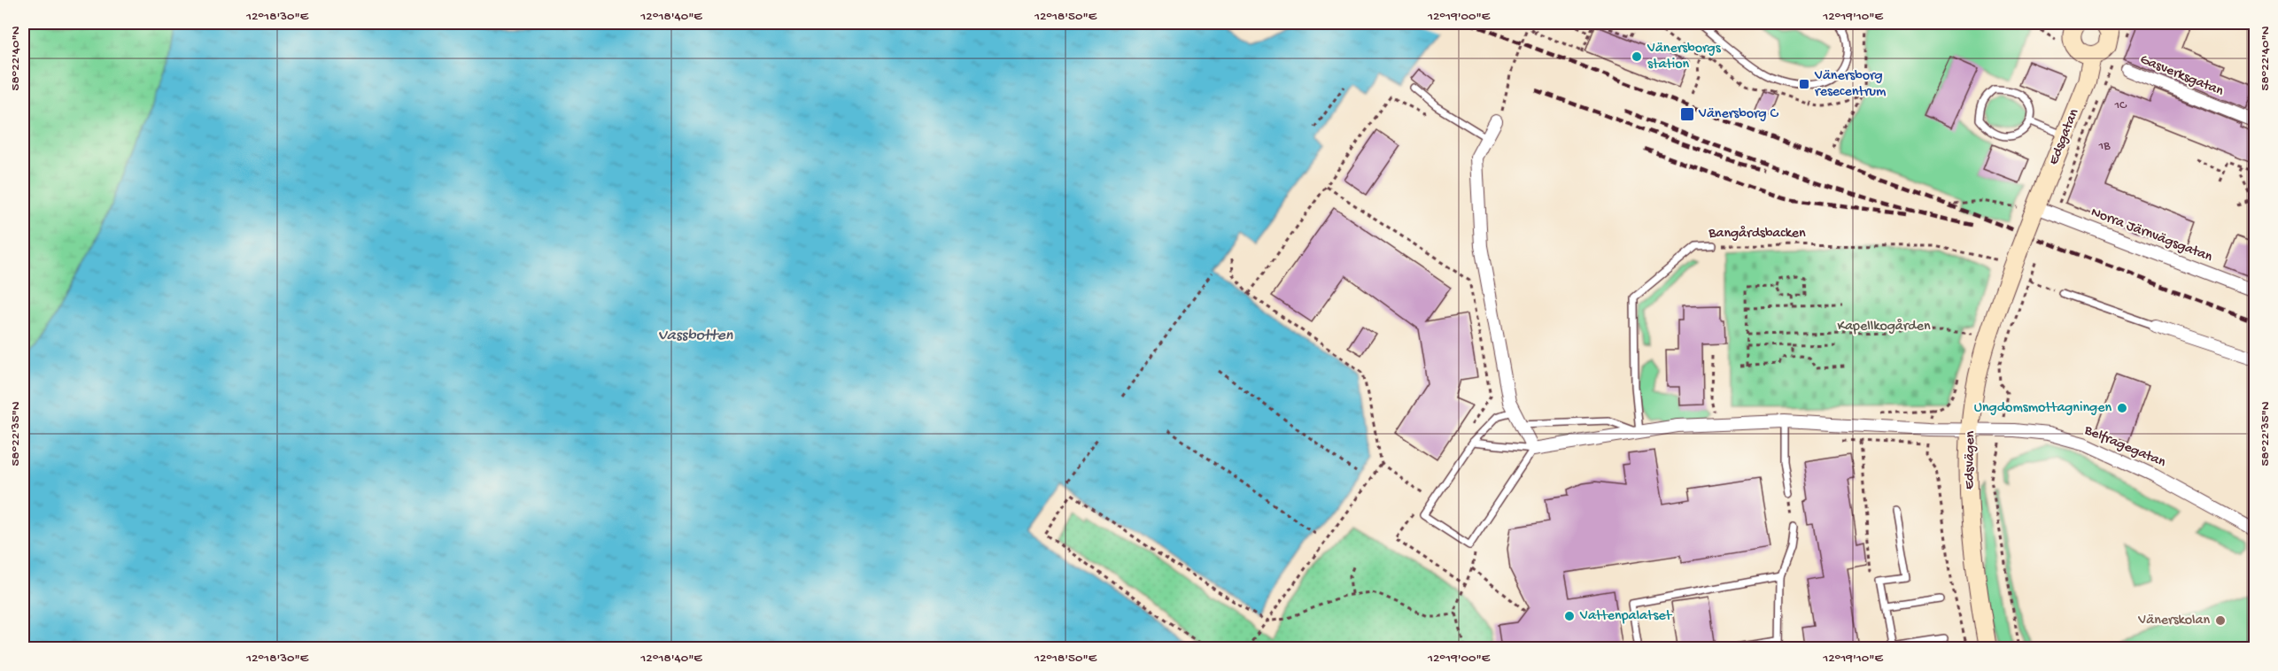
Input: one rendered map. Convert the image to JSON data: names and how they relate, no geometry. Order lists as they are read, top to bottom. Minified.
{"streets":{"main road":["Edsgatan","Edsvägen"],"street":["Gasverksgatan","Norra Järnvägsgatan","Belfragegatan"],"lane":["Bangårdsbacken"]},"crossings":[["Edsgatan","Norra Järnvägsgatan"],["Edsgatan","Edsvägen"],["Bangårdsbacken","Belfragegatan"],["Bangårdsbacken","Edsvägen"],["Norra Järnvägsgatan","Edsvägen"],["Belfragegatan","Edsvägen"]],"water":["Vassbotten"],"parks":["Kapellkogården"],"places":{"other":["Vänersborgs station","Ungdomsmottagningen","Vattenpalatset","Vänerskolan"],"transit":["Vänersborg resecentrum","Vänersborg C"]},"house_numbers":["1C","1B"],"coordinates":["12°18'30\"E","12°18'40\"E","12°18'50\"E","12°19'00\"E","12°19'10\"E","58°22'40\"N","58°22'35\"N"]}
